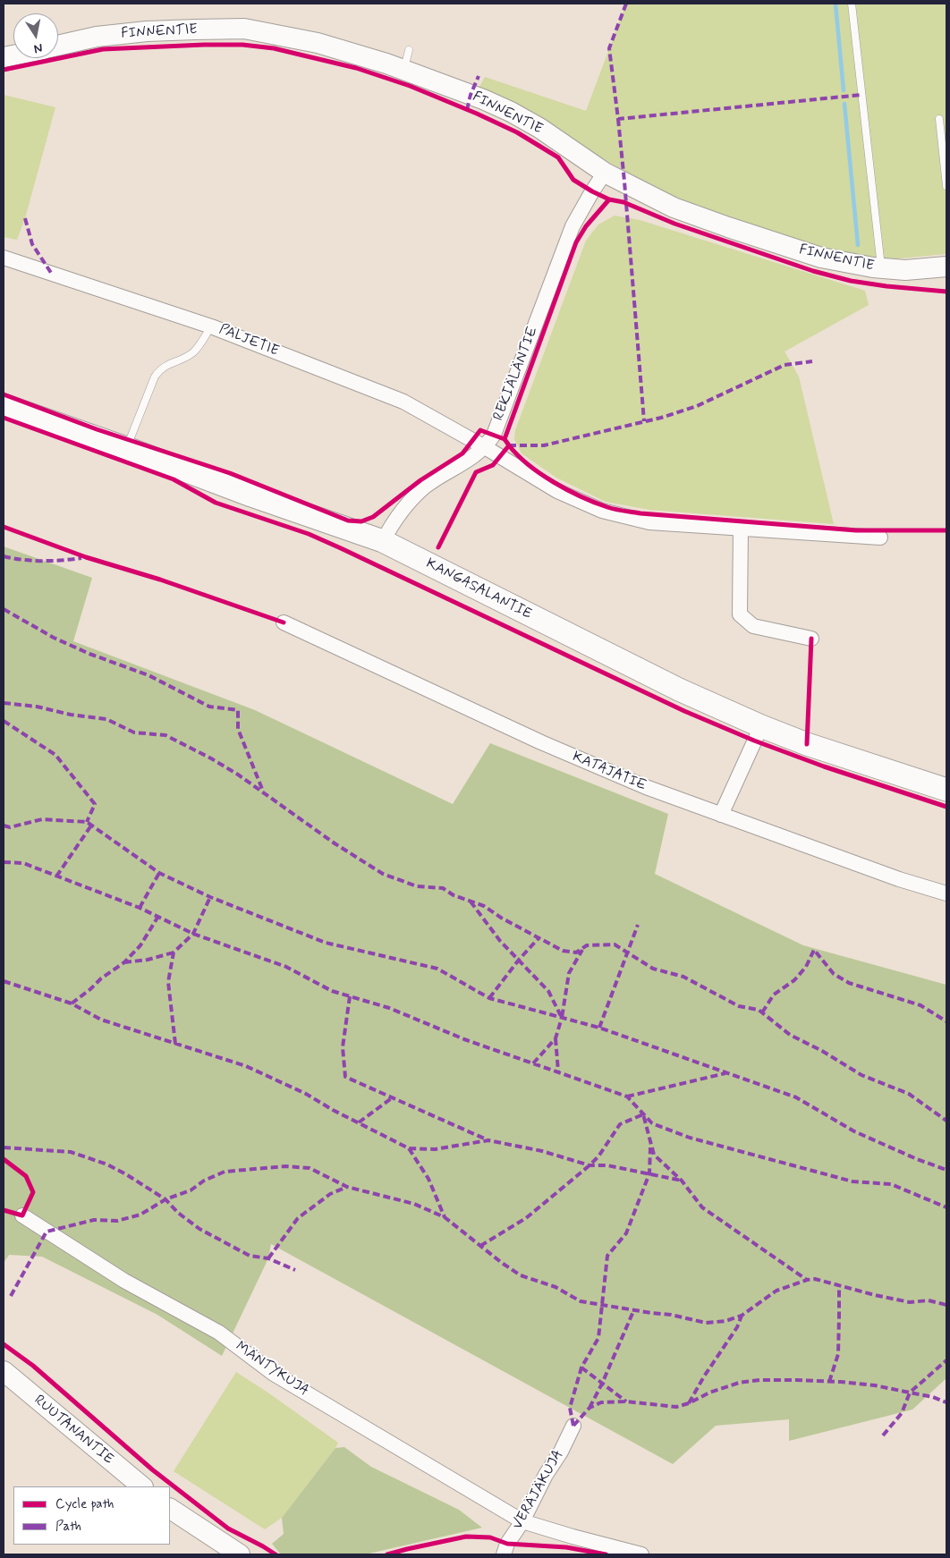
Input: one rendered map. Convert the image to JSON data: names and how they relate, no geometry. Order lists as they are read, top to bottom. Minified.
{"streets":{"main road":["KANGASALANTIE"],"street":["FINNENTIE","PALJETIE","REKIÄLÄNTIE","KATAJATIE","MÄNTYKUJA","RUUTANANTIE","VERÄJÄKUJA"]},"crossings":[["FINNENTIE","REKIÄLÄNTIE"],["PALJETIE","REKIÄLÄNTIE"],["REKIÄLÄNTIE","KANGASALANTIE"],["MÄNTYKUJA","VERÄJÄKUJA"]],"legend":["Cycle path","Path"],"north":"bottom"}
